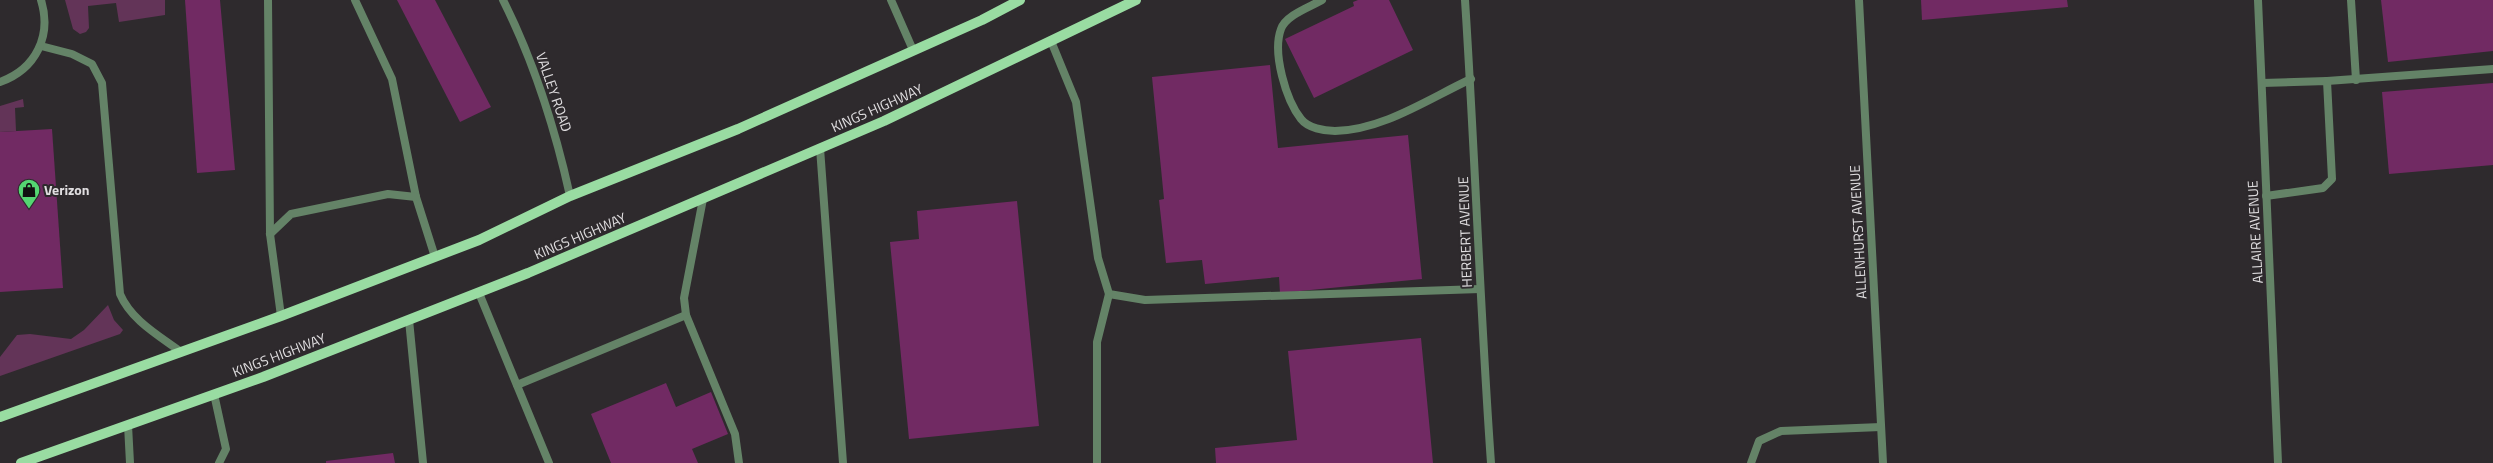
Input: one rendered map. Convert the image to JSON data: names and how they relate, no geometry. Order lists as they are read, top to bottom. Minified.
{"streets":{"main road":["KINGS HIGHWAY"],"street":["VALLEY ROAD","HERBERT AVENUE","ALLENHURST AVENUE","ALLAIRE AVENUE"]},"places":{"shop":["Verizon"]}}
